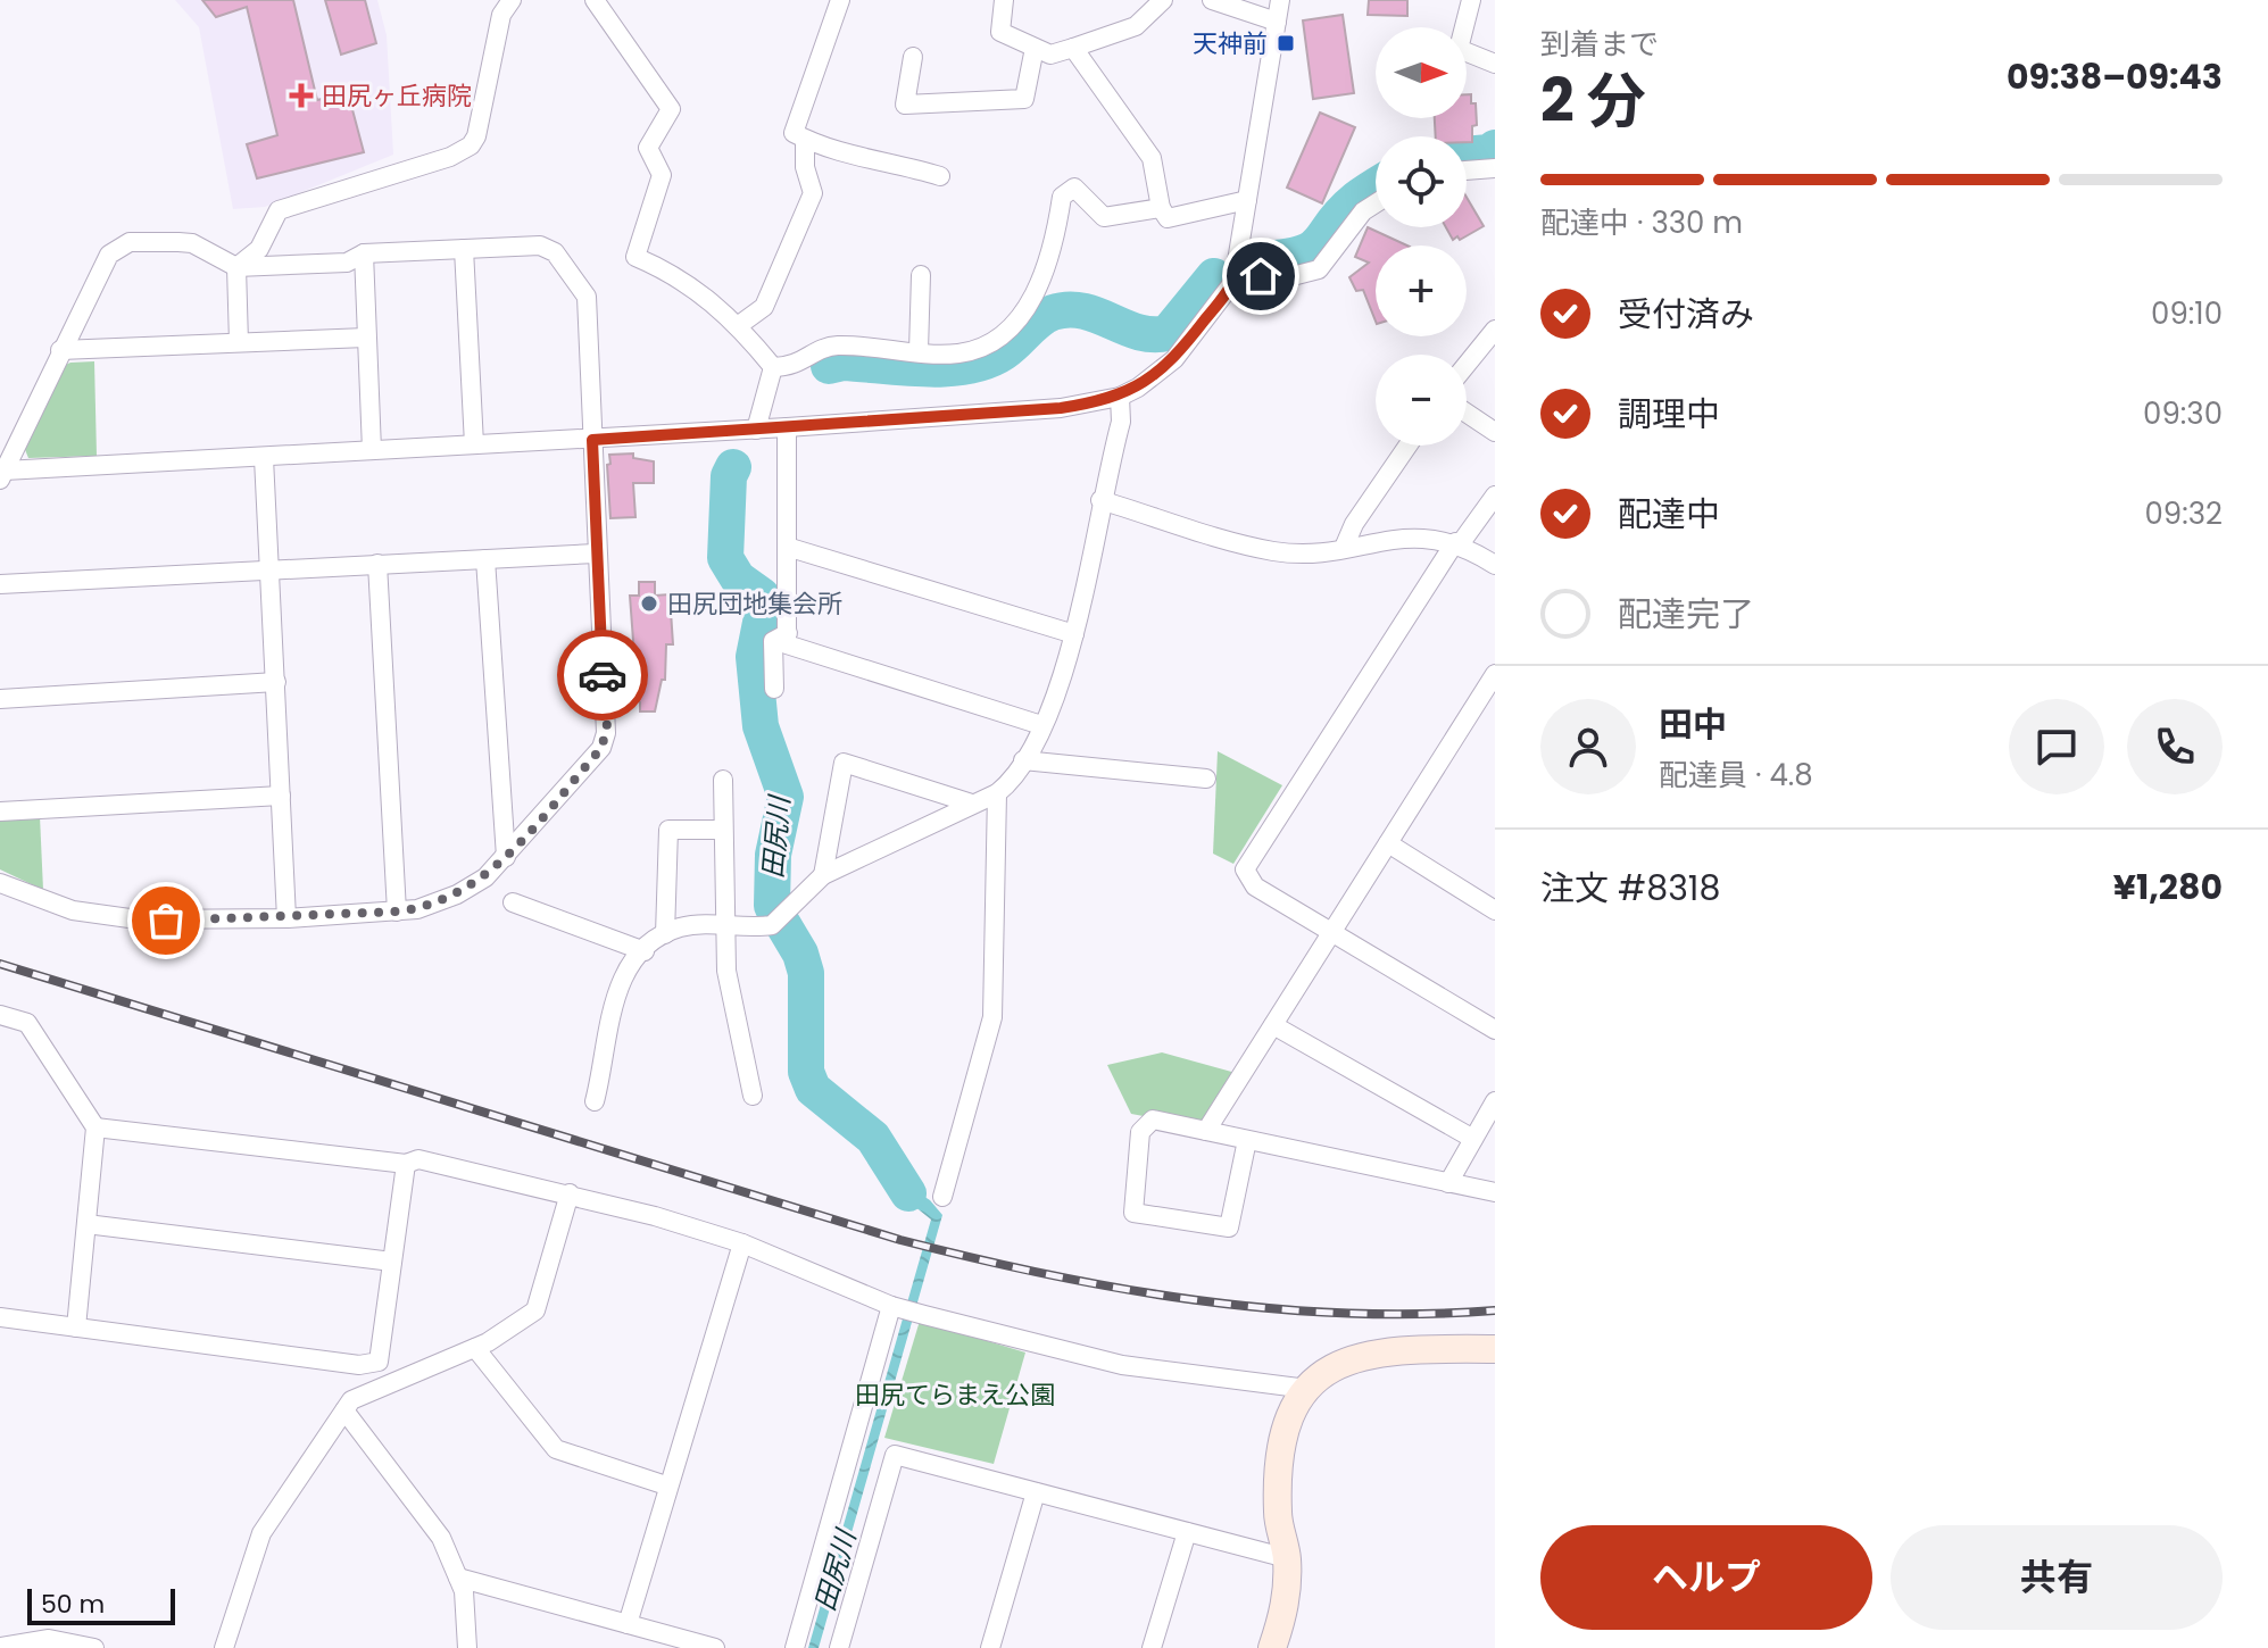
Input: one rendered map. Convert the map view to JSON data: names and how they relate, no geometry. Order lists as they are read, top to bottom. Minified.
{"water":["田尻川"],"parks":["田尻てらまえ公園"],"places":{"transit":["天神前"],"health":["田尻ヶ丘病院"],"other":["田尻団地集会所"]},"scale_bar":"50 m","north":"right","page":{"heading":["2 分","到着まで","09:38–09:43"],"panel":["田中","配達員 · 4.8","注文 #8318","¥1,280"],"map_buttons":["+","−"],"bar":"配達中 · 330 m","list":[["受付済み","09:10"],["調理中","09:30"],["配達中","09:32"],"配達完了"],"buttons":["ヘルプ","共有"],"scale":"50 m"}}
